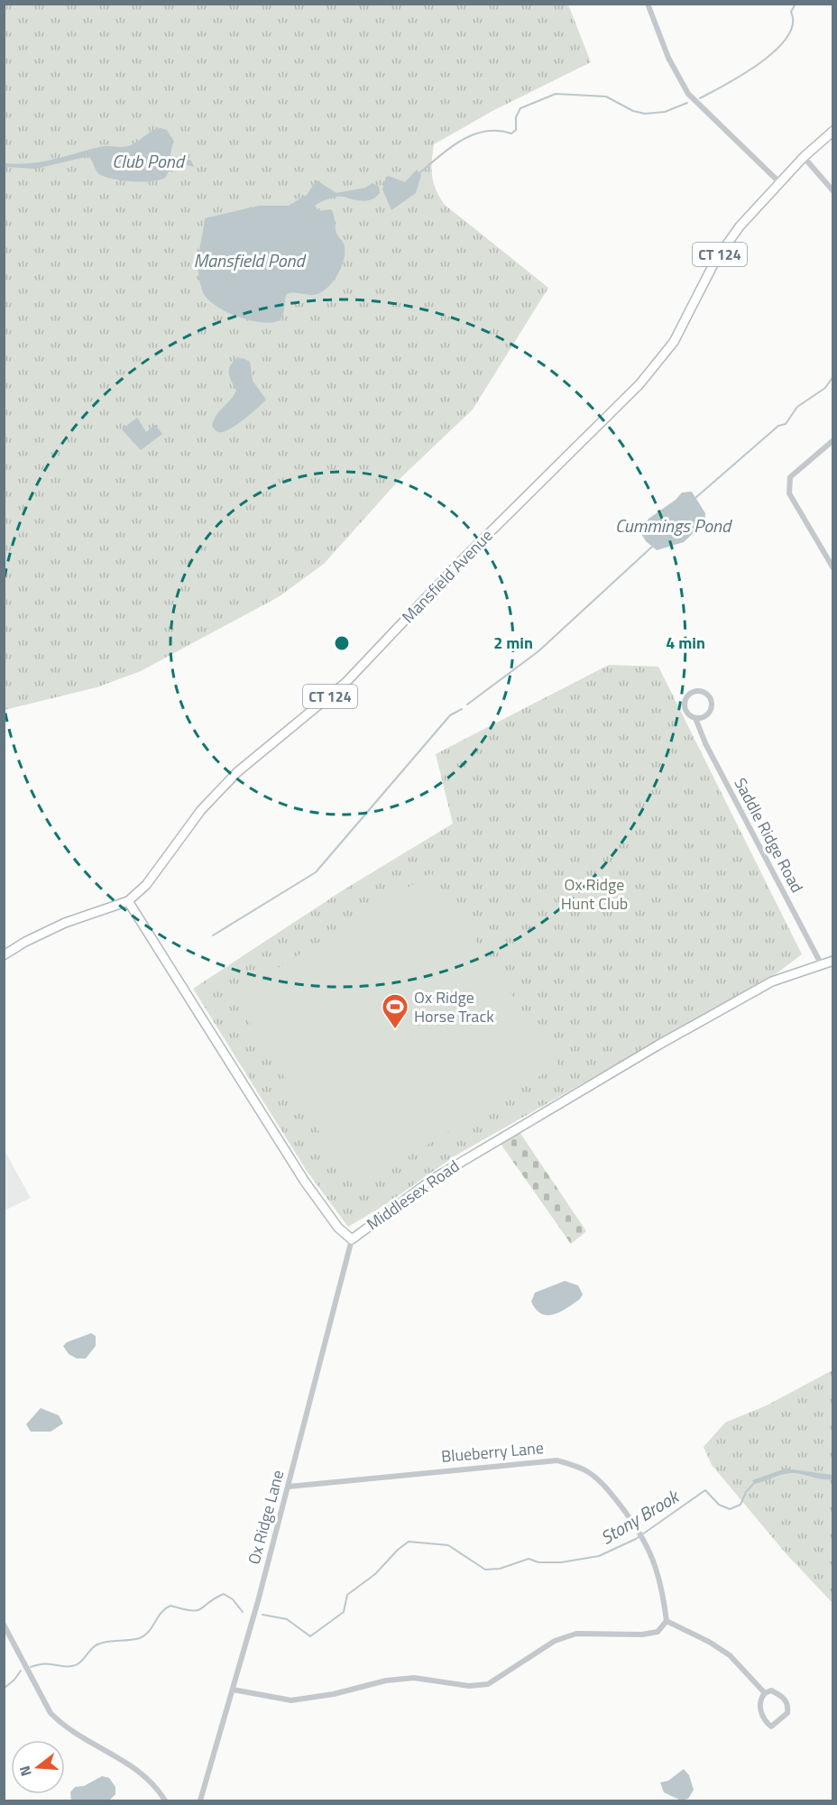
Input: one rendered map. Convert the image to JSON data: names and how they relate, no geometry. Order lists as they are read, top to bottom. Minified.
{"streets":{"main road":["CT 124","Mansfield Avenue","Middlesex Road"],"street":["Saddle Ridge Road","Blueberry Lane","Ox Ridge Lane"]},"crossings":[["Mansfield Avenue","Middlesex Road"],["Saddle Ridge Road","Middlesex Road"],["Middlesex Road","Ox Ridge Lane"],["Blueberry Lane","Ox Ridge Lane"]],"water":["Club Pond","Mansfield Pond","Cummings Pond","Stony Brook"],"parks":["Ox Ridge Hunt Club"],"places":{"sports":["Ox Ridge Horse Track"]},"north":"left","rings":["2 min","4 min"]}
